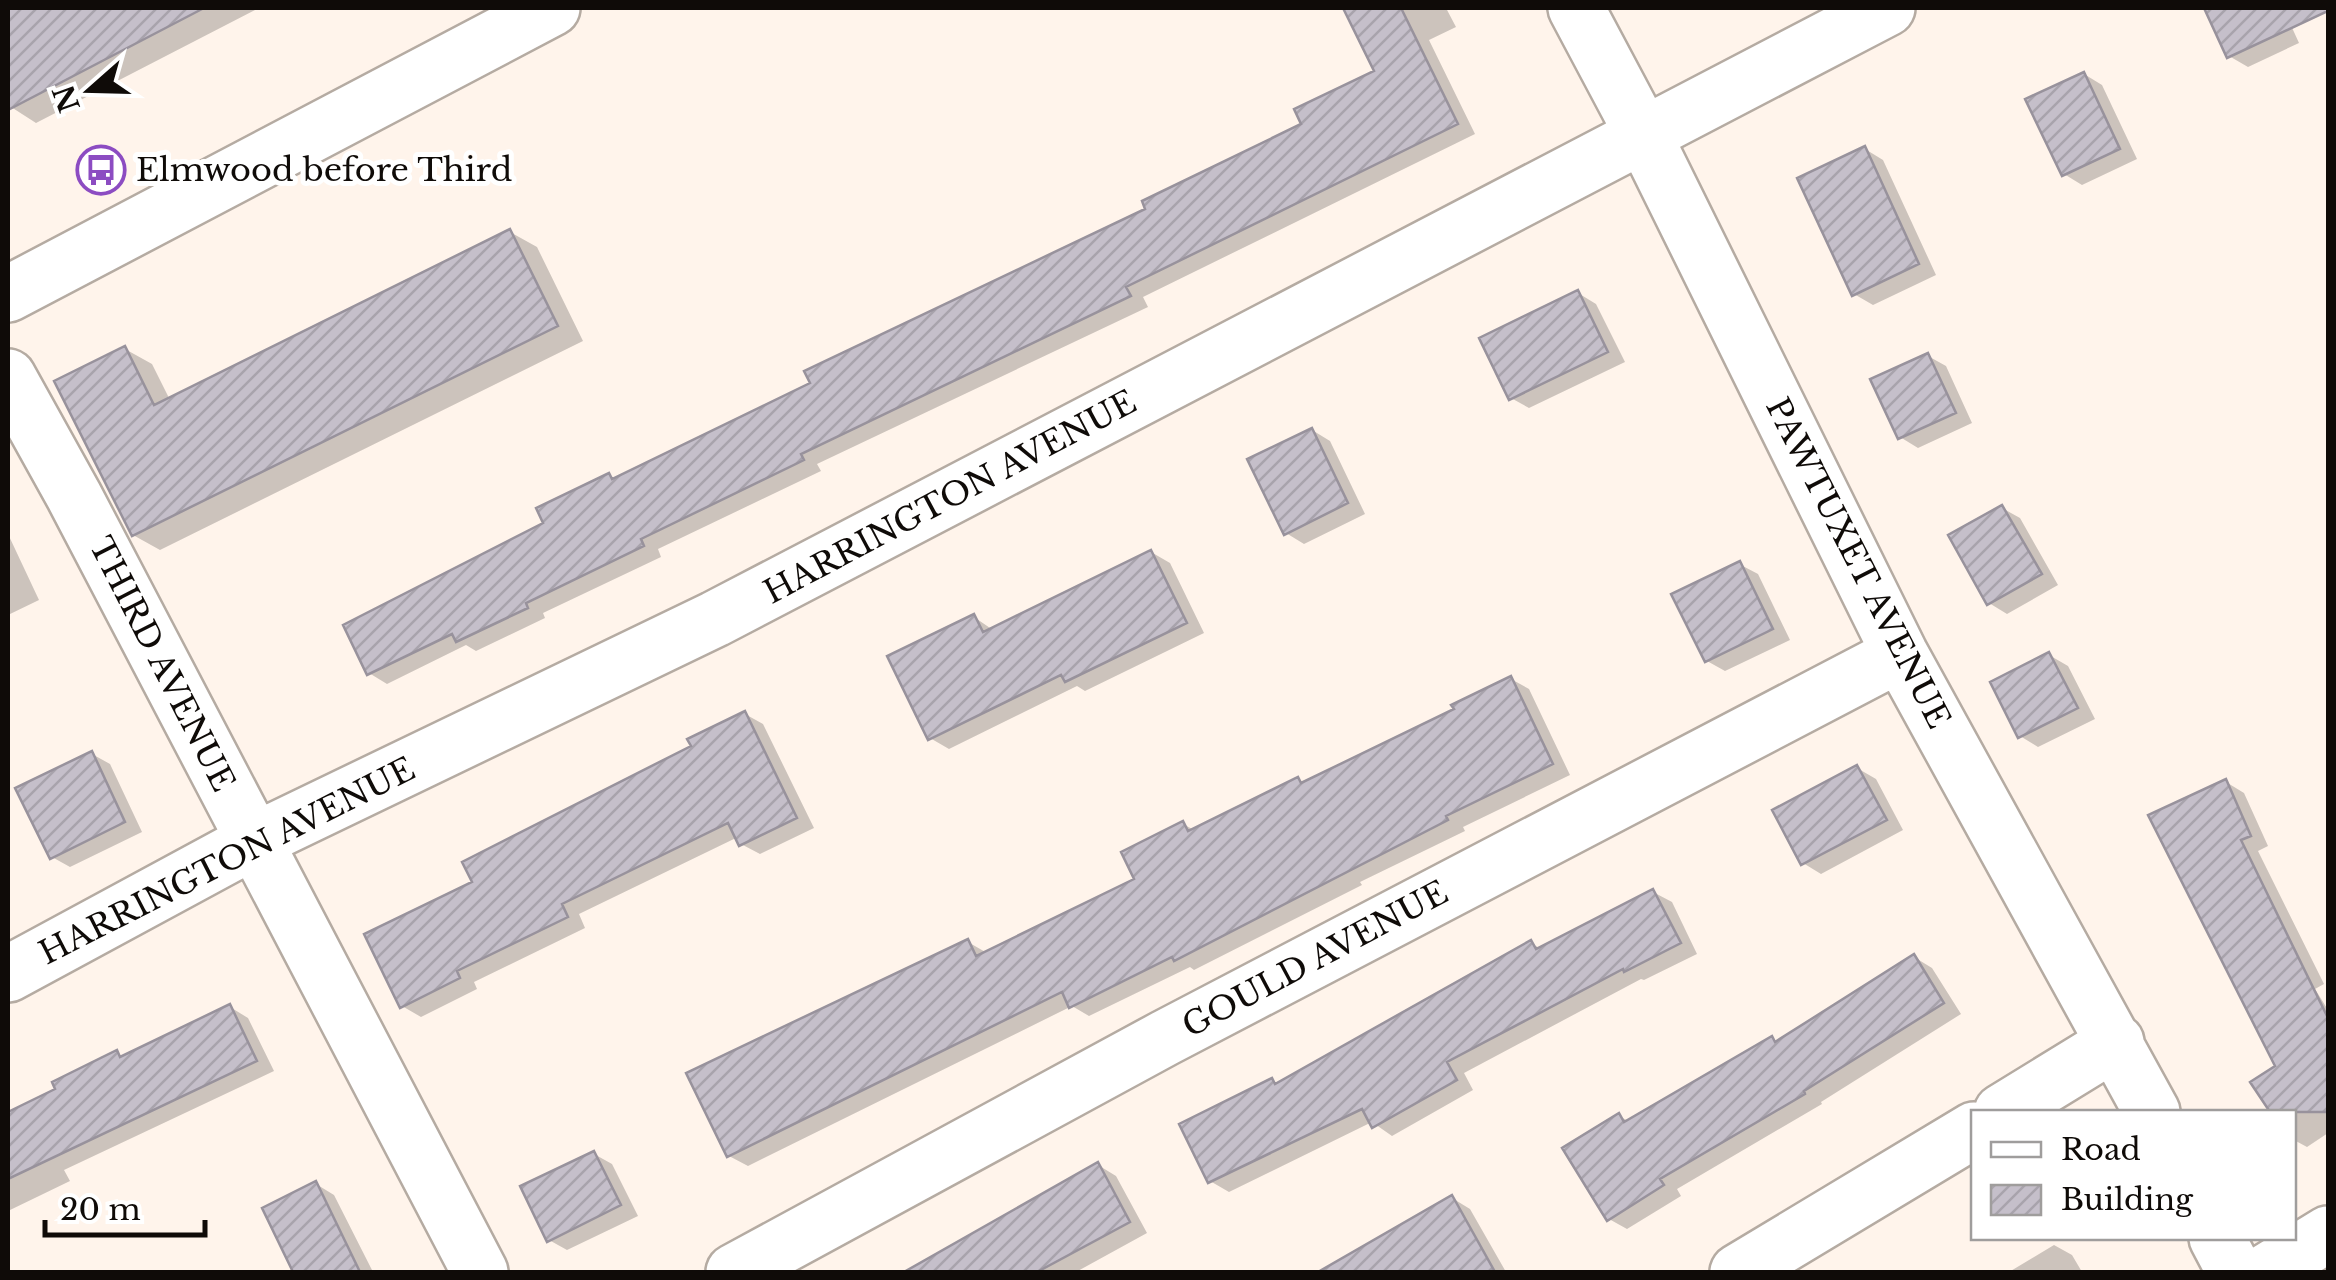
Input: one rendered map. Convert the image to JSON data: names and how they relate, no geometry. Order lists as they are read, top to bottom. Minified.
{"streets":{"street":["HARRINGTON AVENUE","PAWTUXET AVENUE","THIRD AVENUE","GOULD AVENUE"]},"crossings":[["HARRINGTON AVENUE","PAWTUXET AVENUE"],["HARRINGTON AVENUE","THIRD AVENUE"],["PAWTUXET AVENUE","GOULD AVENUE"]],"places":{"bus stop":["Elmwood before Third"]},"legend":["Road","Building"],"scale_bar":"20 m","north":"left"}
